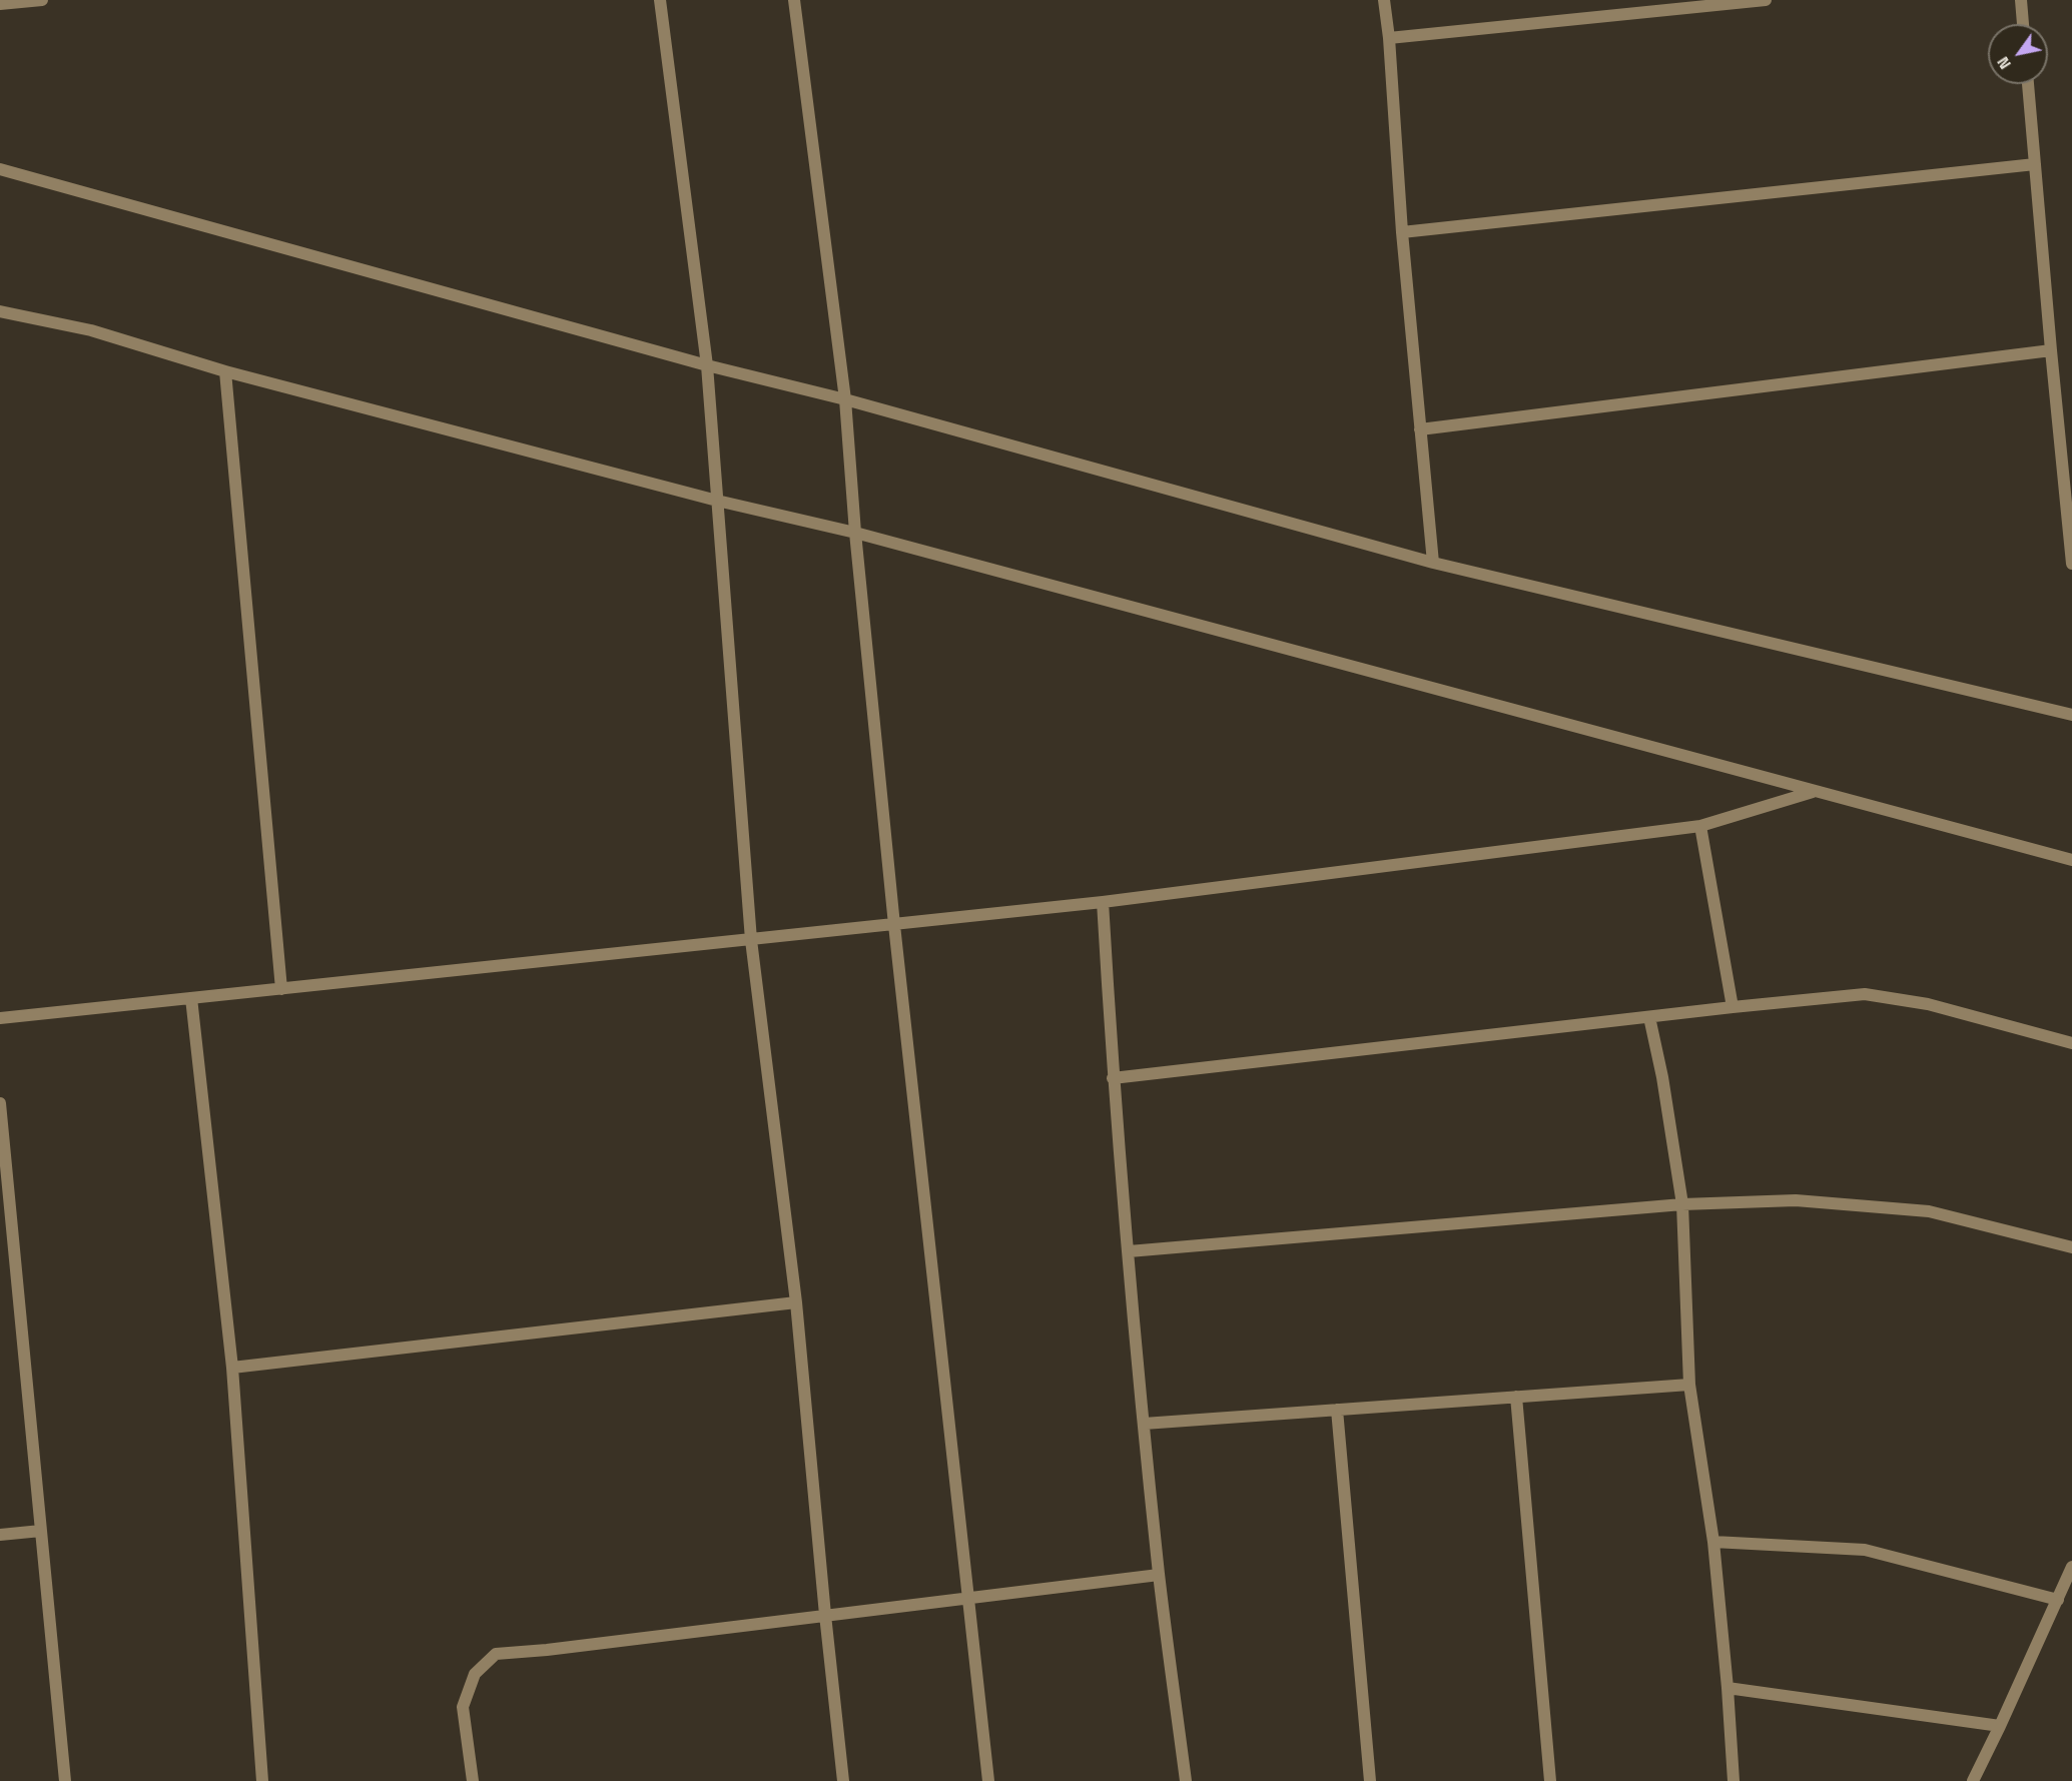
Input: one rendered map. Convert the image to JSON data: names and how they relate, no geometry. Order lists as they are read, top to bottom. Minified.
{"north":"bottom left"}
